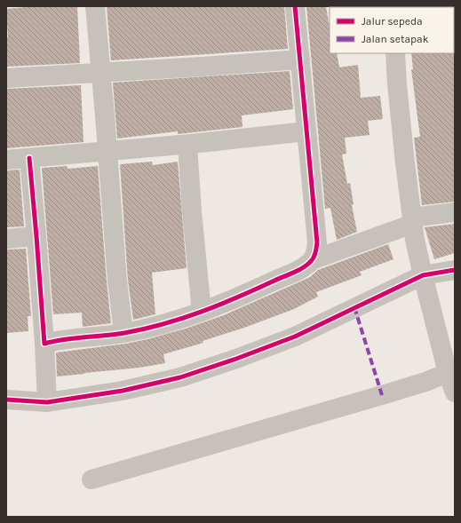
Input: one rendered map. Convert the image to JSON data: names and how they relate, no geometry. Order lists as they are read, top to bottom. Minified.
{"legend":["Jalur sepeda","Jalan setapak"]}
